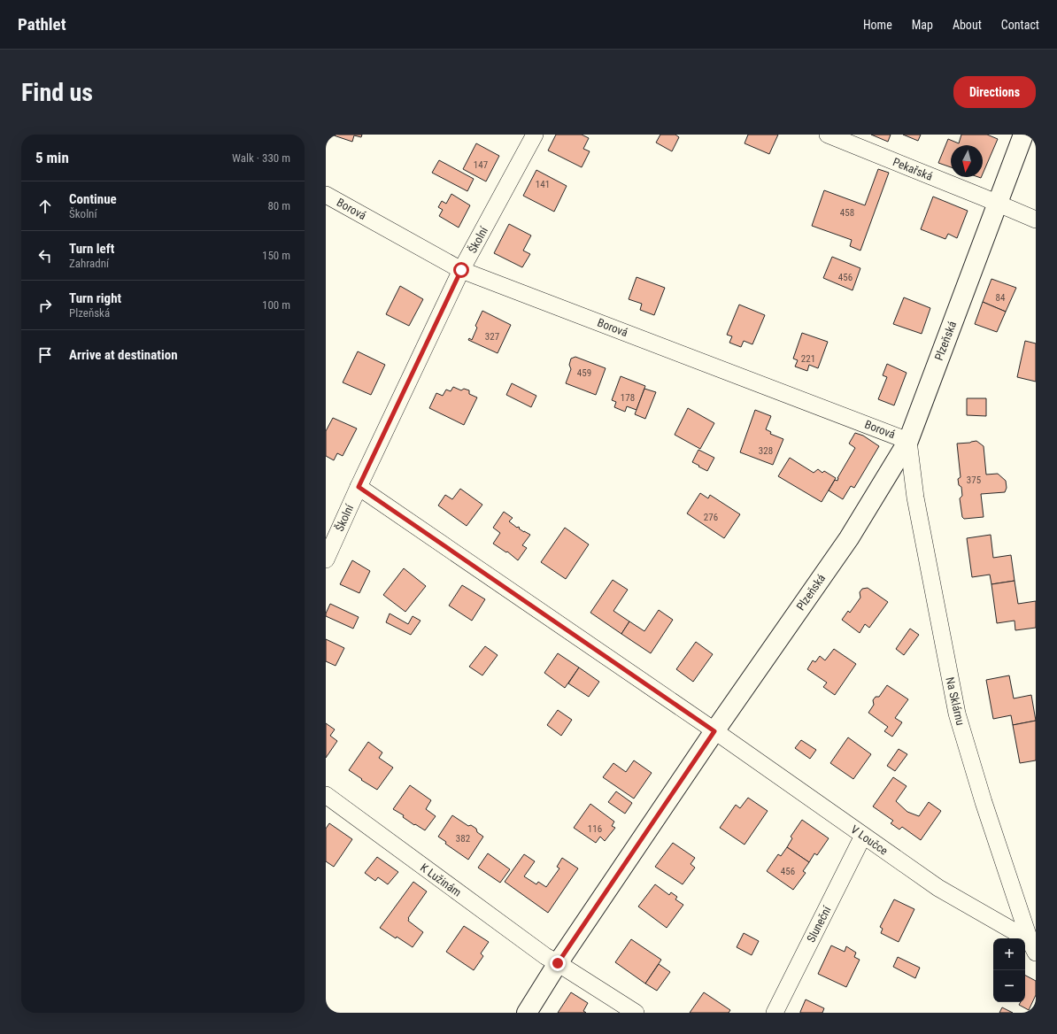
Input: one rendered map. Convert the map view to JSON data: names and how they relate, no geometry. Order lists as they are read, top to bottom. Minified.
{"streets":{"main road":["Plzeňská"],"street":["Pekařská","Borová","Školní","Na Sklárnu","V Loučce","K Lužinám","Sluneční"]},"crossings":[["Pekařská","Plzeňská"],["Borová","Školní"],["Borová","Plzeňská"],["Borová","Na Sklárnu"],["Školní","V Loučce"],["Plzeňská","Na Sklárnu"],["Plzeňská","V Loučce"],["Plzeňská","K Lužinám"],["Na Sklárnu","V Loučce"],["V Loučce","Sluneční"]],"house_numbers":["147","141","458","456","84","327","221","459","178","328","375","276","116","382","456"],"north":"bottom","page":{"header":"Pathlet","nav":["Home","Map","About","Contact"],"buttons":"Directions","title":"Find us","heading":["5 min","Walk · 330 m"],"list":[["Continue","Školní","80 m"],["Turn left","Zahradní","150 m"],["Turn right","Plzeňská","100 m"],"Arrive at destination"],"map_buttons":["+","−"]}}
